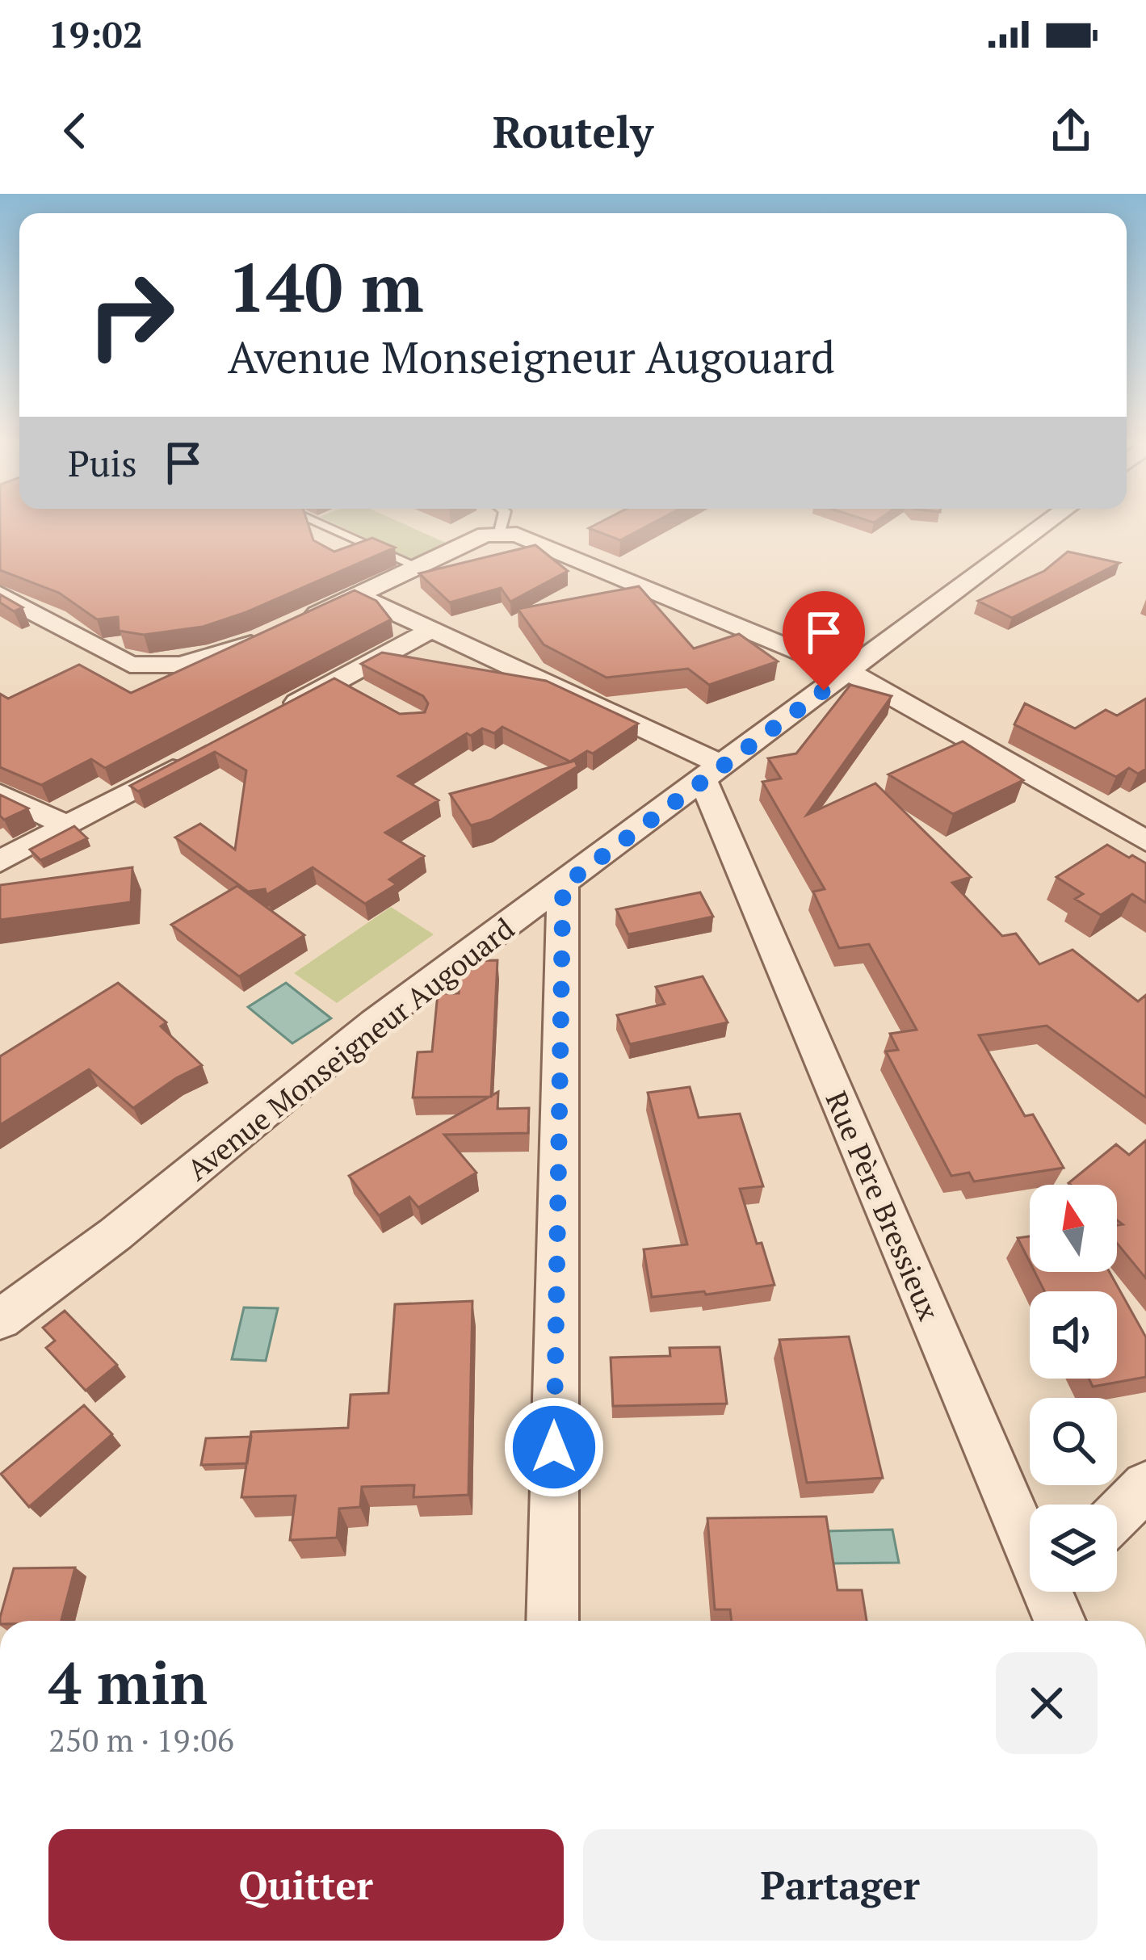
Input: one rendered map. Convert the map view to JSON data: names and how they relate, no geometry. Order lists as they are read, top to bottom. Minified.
{"streets":{"street":["Avenue Monseigneur Augouard","Rue Père Bressieux"]},"crossings":[["Avenue Monseigneur Augouard","Rue Père Bressieux"]],"north":"top","page":{"status":"19:02","header":"Routely","turn":["140 m","Avenue Monseigneur Augouard"],"then":"Puis","heading":["4 min","250 m · 19:06"],"buttons":["Quitter","Partager"]}}
